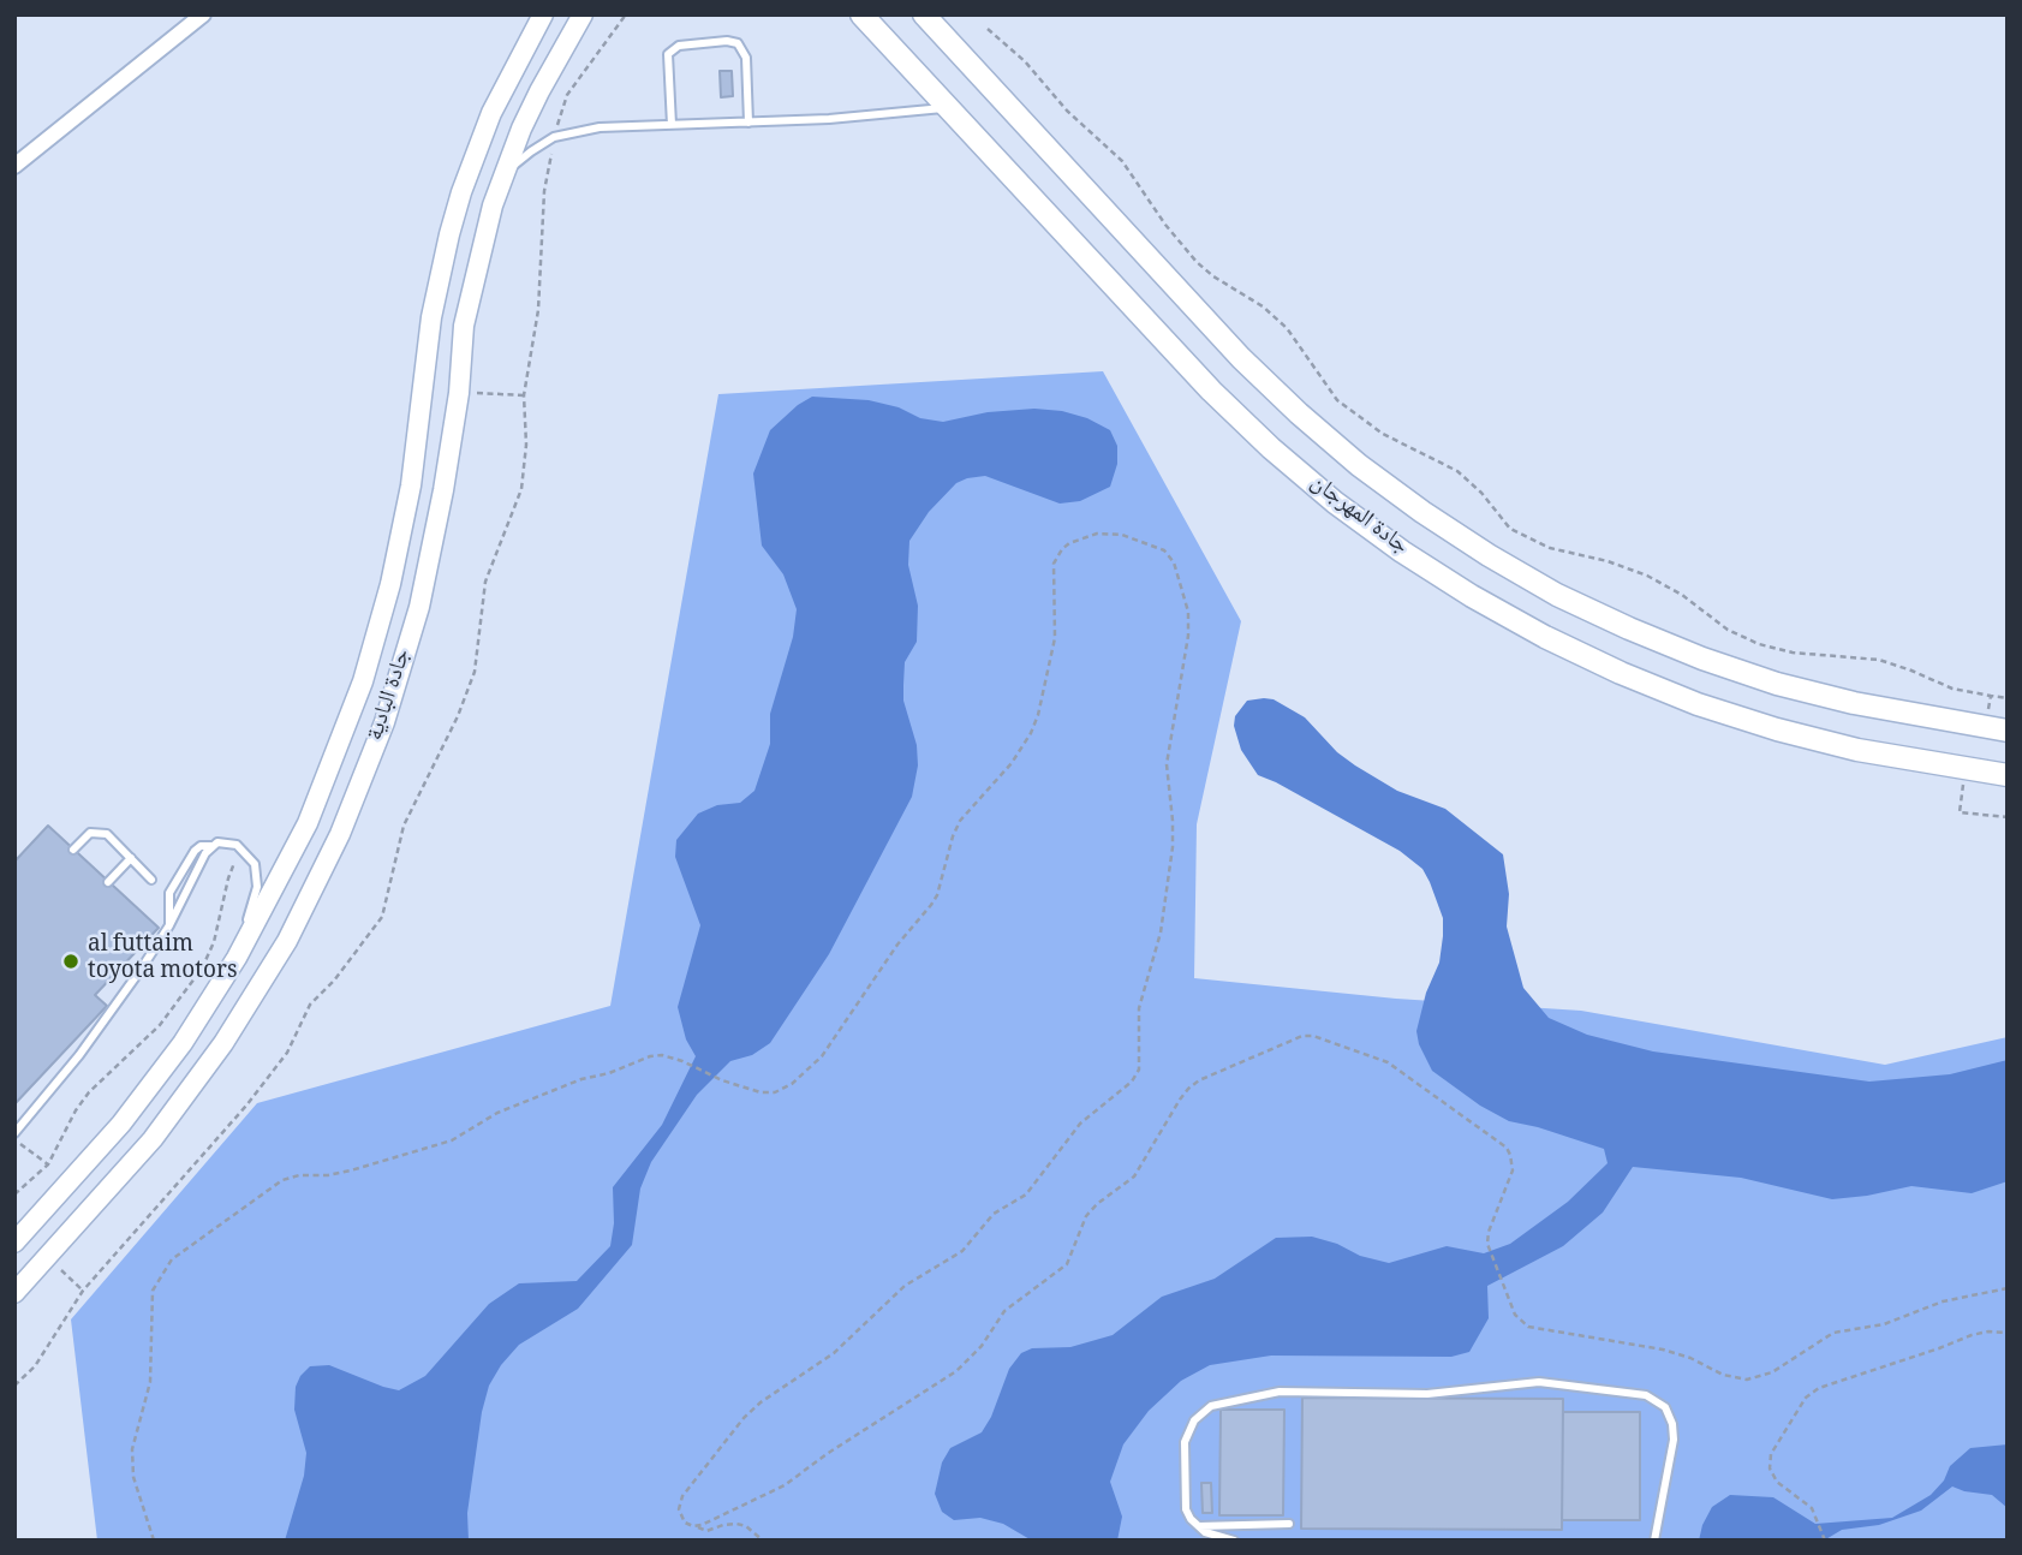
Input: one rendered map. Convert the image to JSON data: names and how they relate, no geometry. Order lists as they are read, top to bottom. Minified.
{"streets":{"main road":["جادة المهرجان"],"street":["جادة البادية"]},"places":["al futtaim toyota motors"]}
